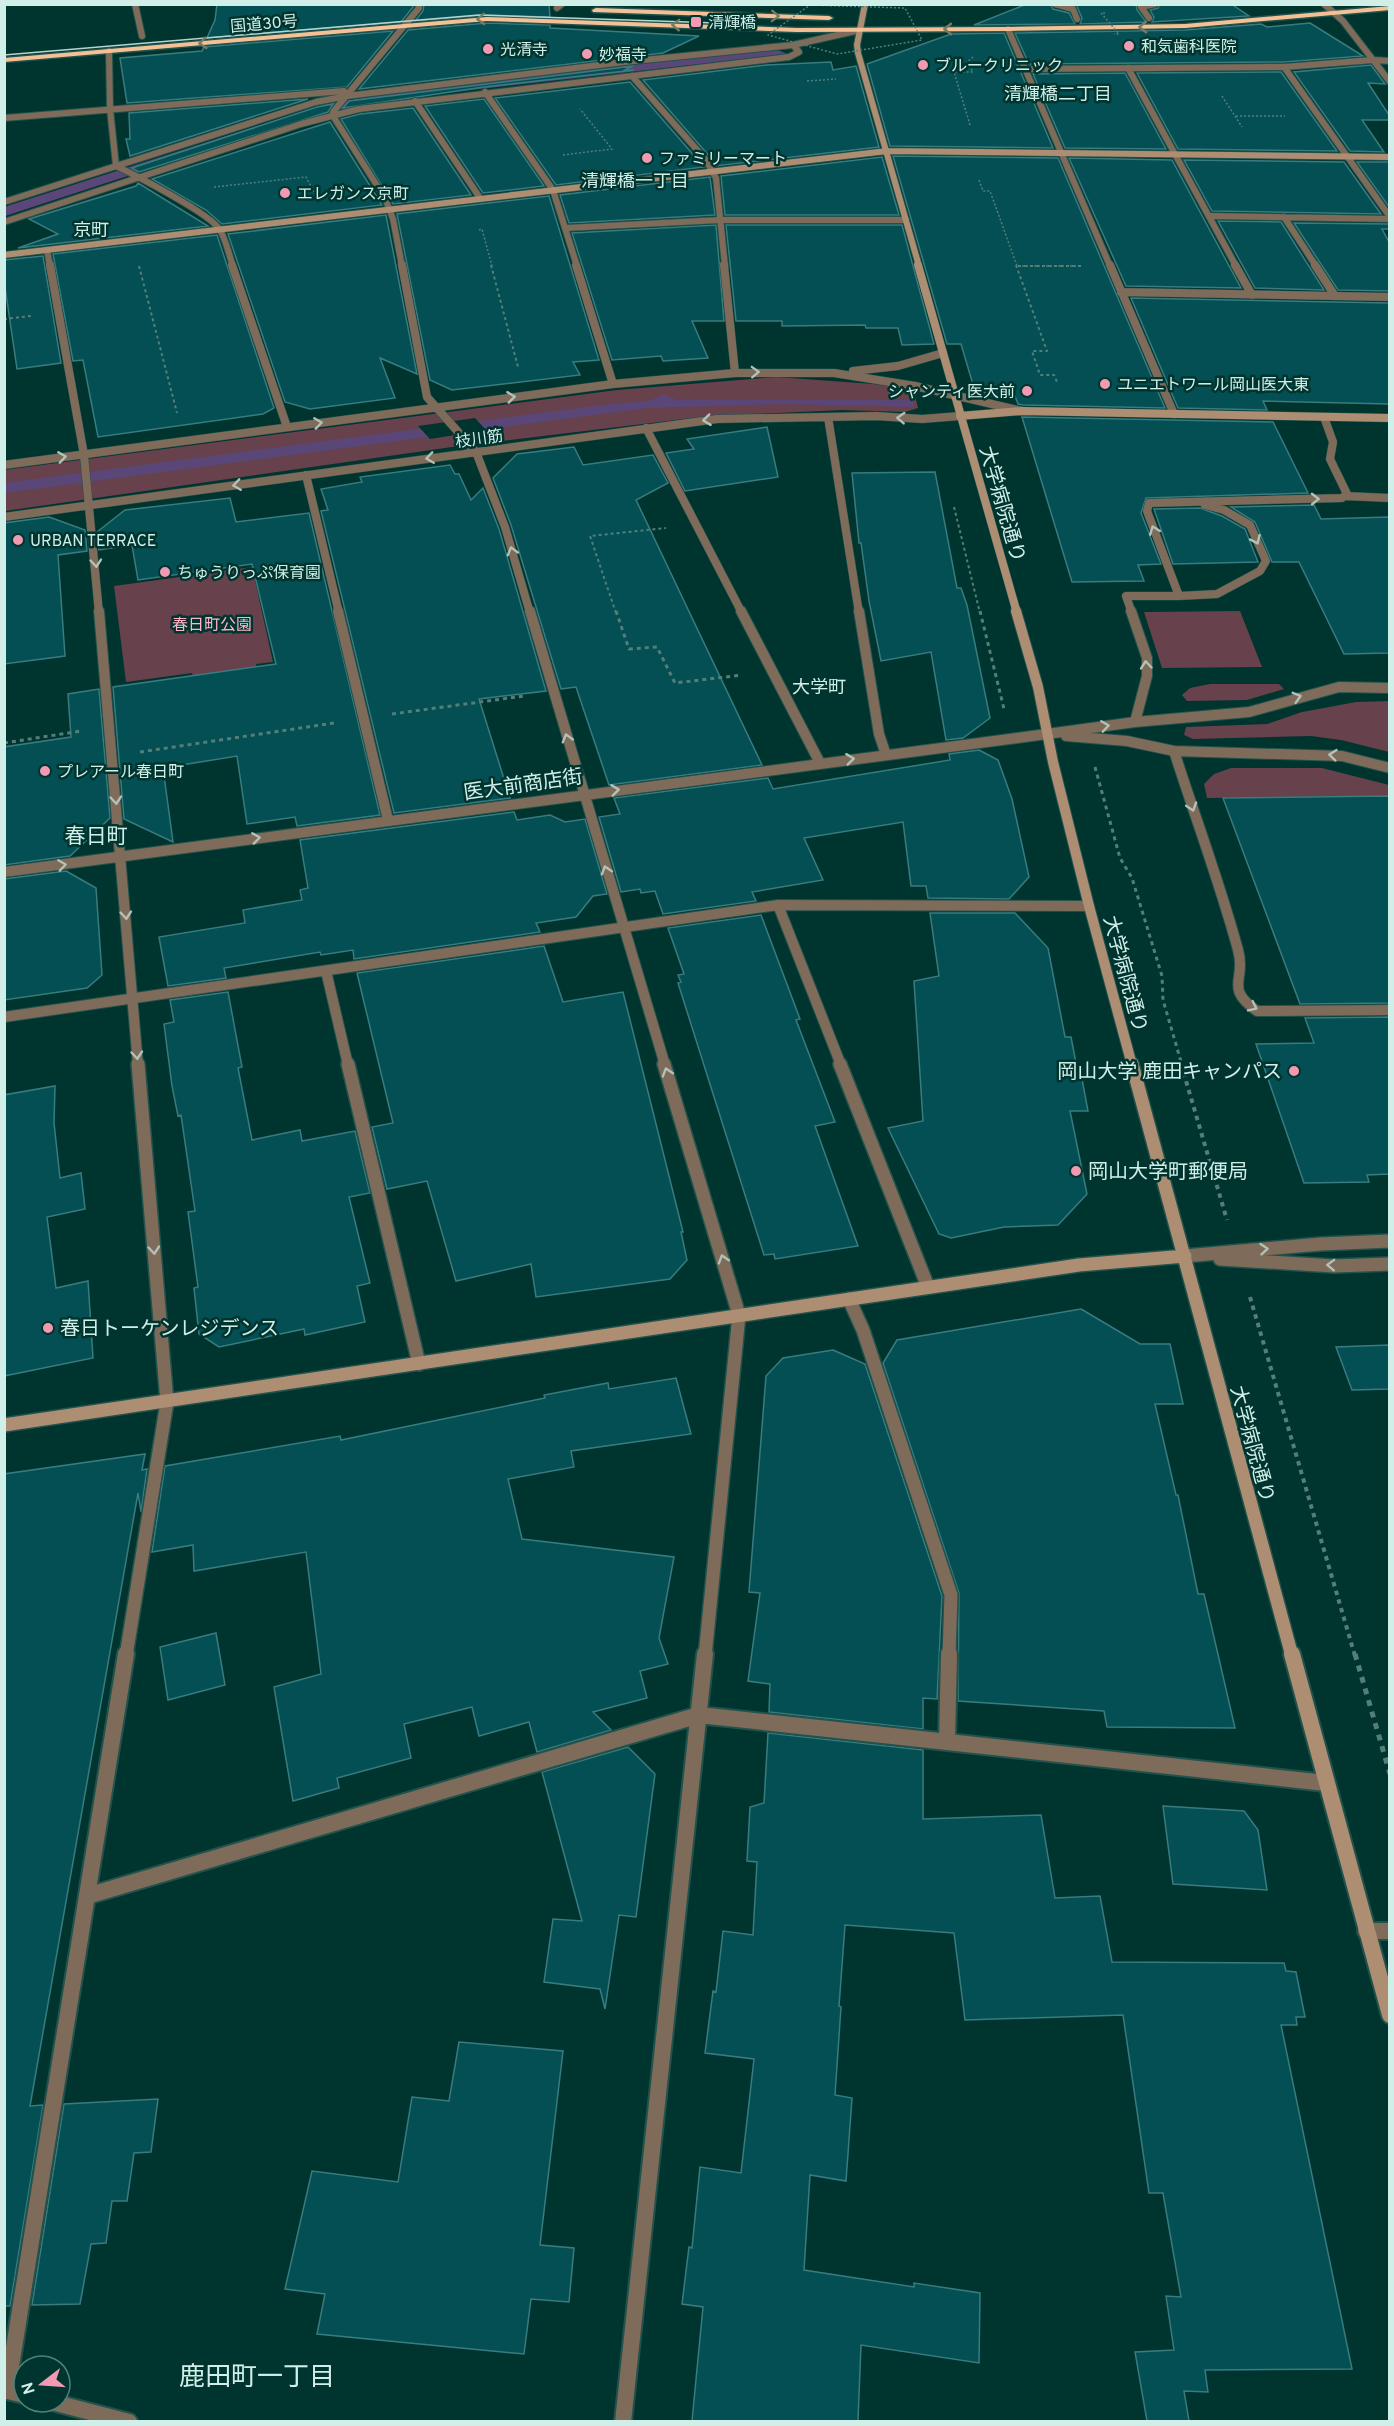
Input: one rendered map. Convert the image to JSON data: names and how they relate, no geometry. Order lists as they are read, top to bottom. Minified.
{"streets":{"highway":["国道30号"],"street":["枝川筋","大学病院通り","医大前商店街"]},"crossings":[["国道30号","大学病院通り"],["枝川筋","大学病院通り"],["大学病院通り","医大前商店街"]],"one_way":["医大前商店街"],"districts":["清輝橋二丁目","清輝橋一丁目","京町","大学町","春日町","鹿田町一丁目"],"parks":["春日町公園"],"places":{"transit":["清輝橋"],"other":["和気歯科医院","光清寺","妙福寺","ブルークリニック","ファミリーマート","エレガンス京町","ユニエトワール岡山医大東","シャンティ医大前","URBAN TERRACE","ちゅうりっぷ保育園","プレアール春日町","岡山大学 鹿田キャンパス","岡山大学町郵便局","春日トーケンレジデンス"]},"north":"left"}
